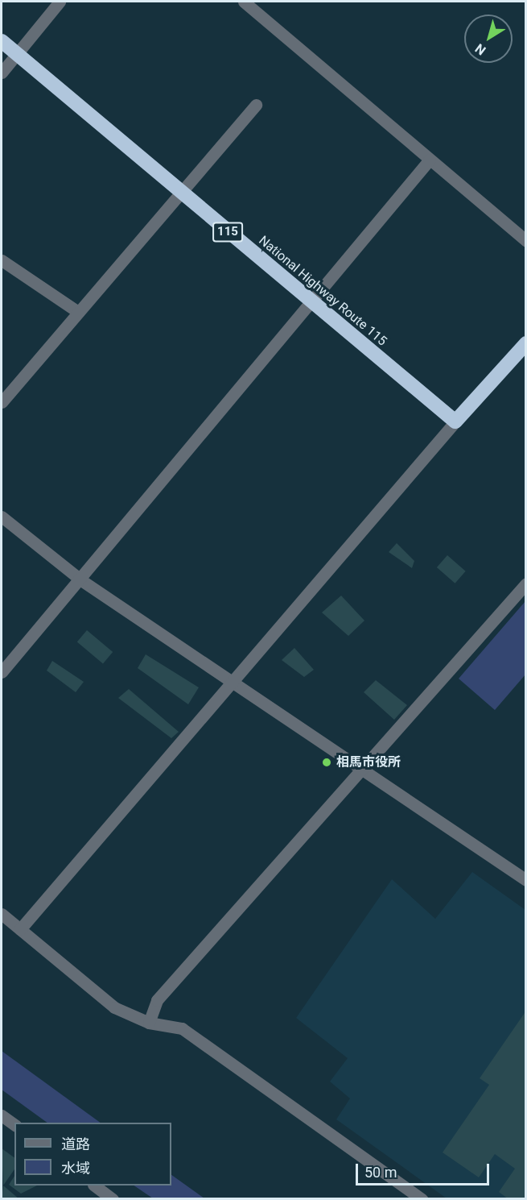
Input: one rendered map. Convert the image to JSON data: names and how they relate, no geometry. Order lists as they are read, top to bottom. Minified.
{"streets":{"highway":["115","National Highway Route 115"]},"places":["相馬市役所"],"legend":["道路","水域"],"scale_bar":"50 m","north":"bottom left"}
